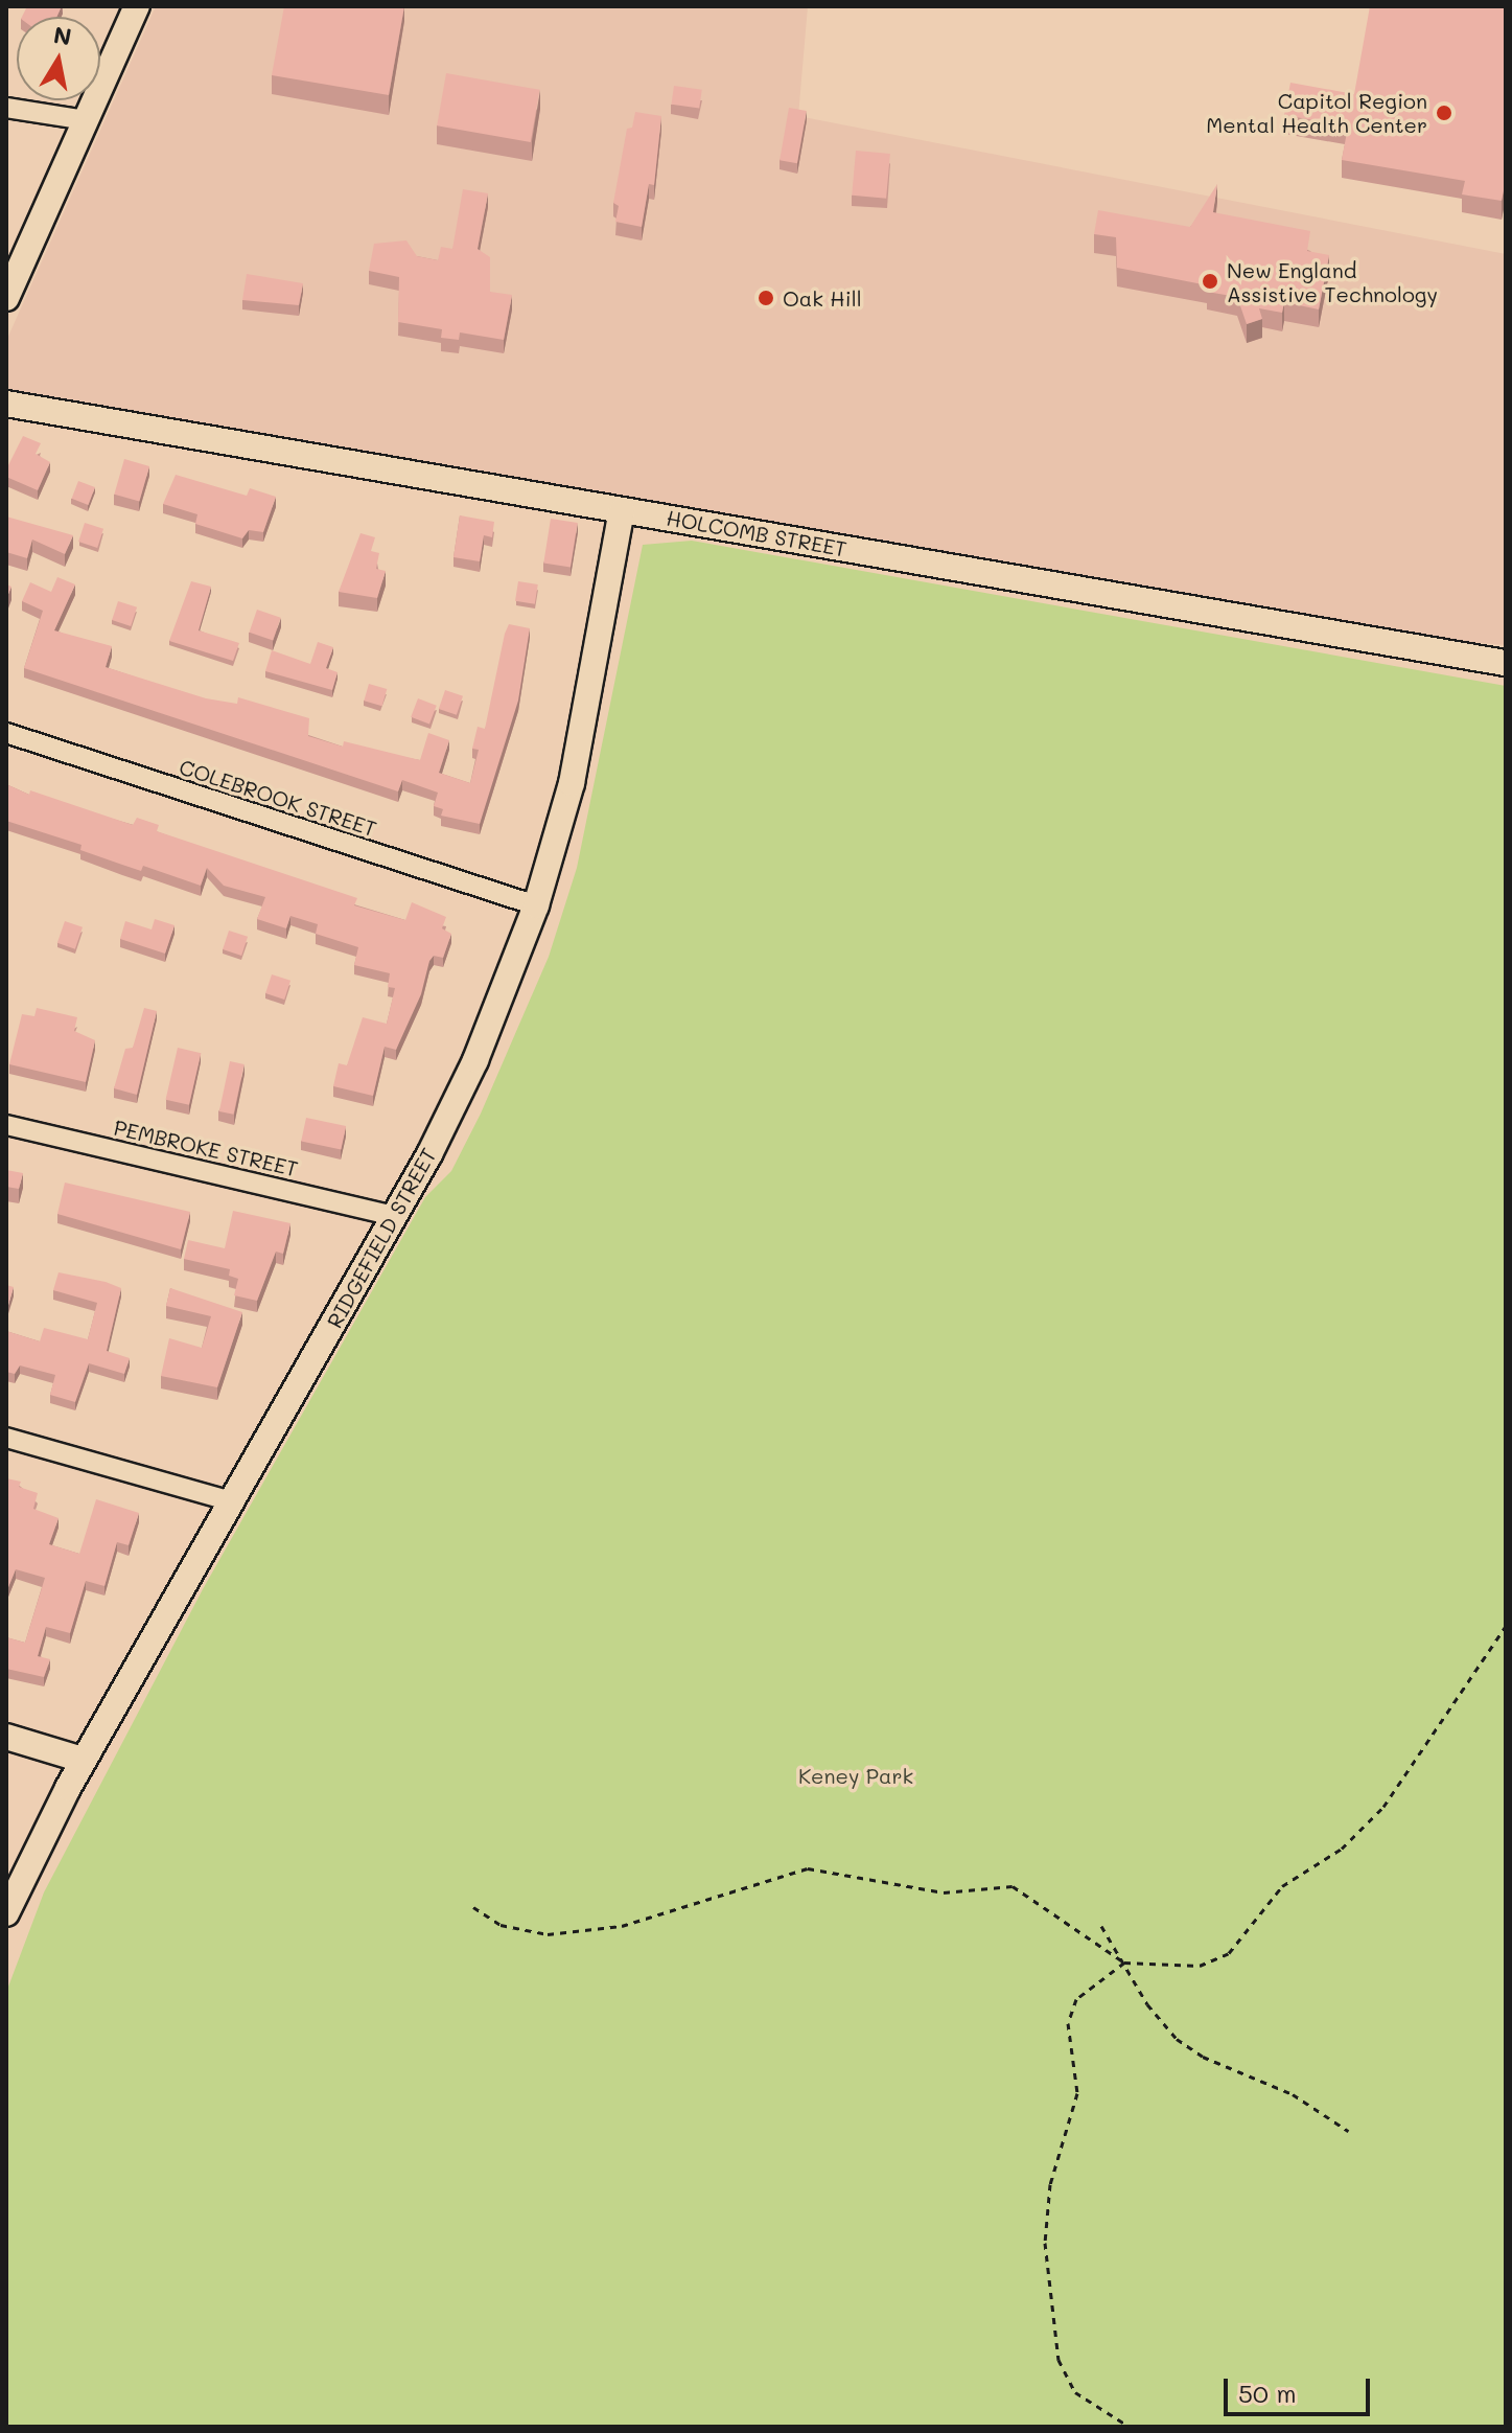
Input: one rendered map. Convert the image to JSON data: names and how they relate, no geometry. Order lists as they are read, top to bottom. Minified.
{"streets":{"street":["HOLCOMB STREET","COLEBROOK STREET","PEMBROKE STREET","RIDGEFIELD STREET"]},"crossings":[["HOLCOMB STREET","RIDGEFIELD STREET"],["COLEBROOK STREET","RIDGEFIELD STREET"],["PEMBROKE STREET","RIDGEFIELD STREET"]],"parks":["Keney Park"],"places":["Capitol Region Mental Health Center","New England Assistive Technology","Oak Hill"],"scale_bar":"50 m","north":"top"}
